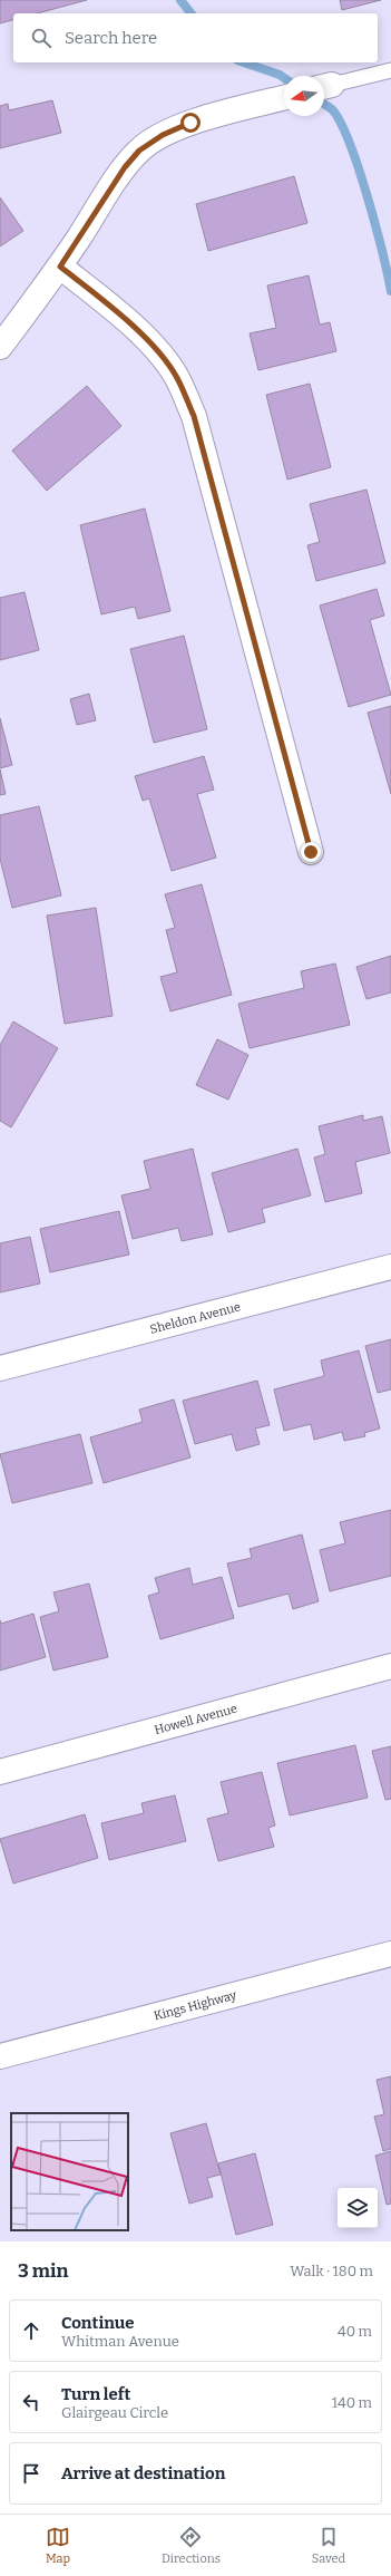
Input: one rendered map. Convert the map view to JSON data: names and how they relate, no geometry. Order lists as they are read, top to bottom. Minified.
{"streets":{"street":["Sheldon Avenue","Howell Avenue","Kings Highway"]},"north":"left","page":{"search":"Search here","heading":["3 min","Walk · 180 m"],"list":[["Continue","Whitman Avenue","40 m"],["Turn left","Glairgeau Circle","140 m"],"Arrive at destination"],"nav":["Map","Directions","Saved"]}}
